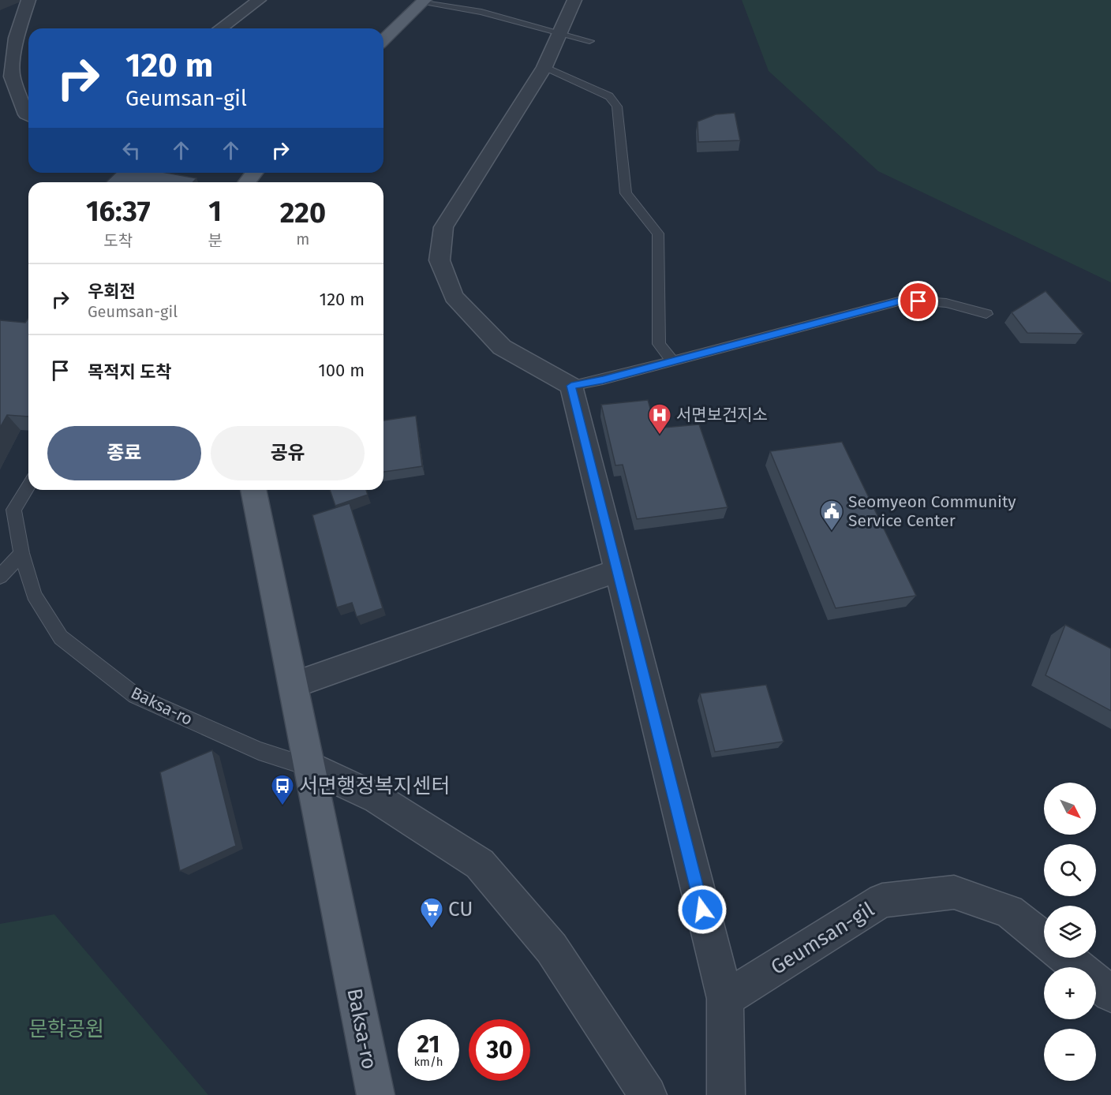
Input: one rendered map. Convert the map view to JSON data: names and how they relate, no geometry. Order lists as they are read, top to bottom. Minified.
{"streets":{"main road":["Baksa-ro"],"street":["Geumsan-gil"]},"parks":["문학공원"],"places":{"hospital":["서면보건지소"],"public building":["Seomyeon Community Service Center"],"bus stop":["서면행정복지센터"],"supermarket":["CU"]},"north":"bottom right","page":{"turn":["120 m","Geumsan-gil"],"eta":["16:37","도착","1","분","220","m"],"list":[{"name":"우회전","note":"Geumsan-gil","value":"120 m"},{"name":"목적지 도착","value":"100 m"}],"buttons":["종료","공유"],"map_buttons":["+","−"],"speed":"21 km/h","limit":"30"}}
